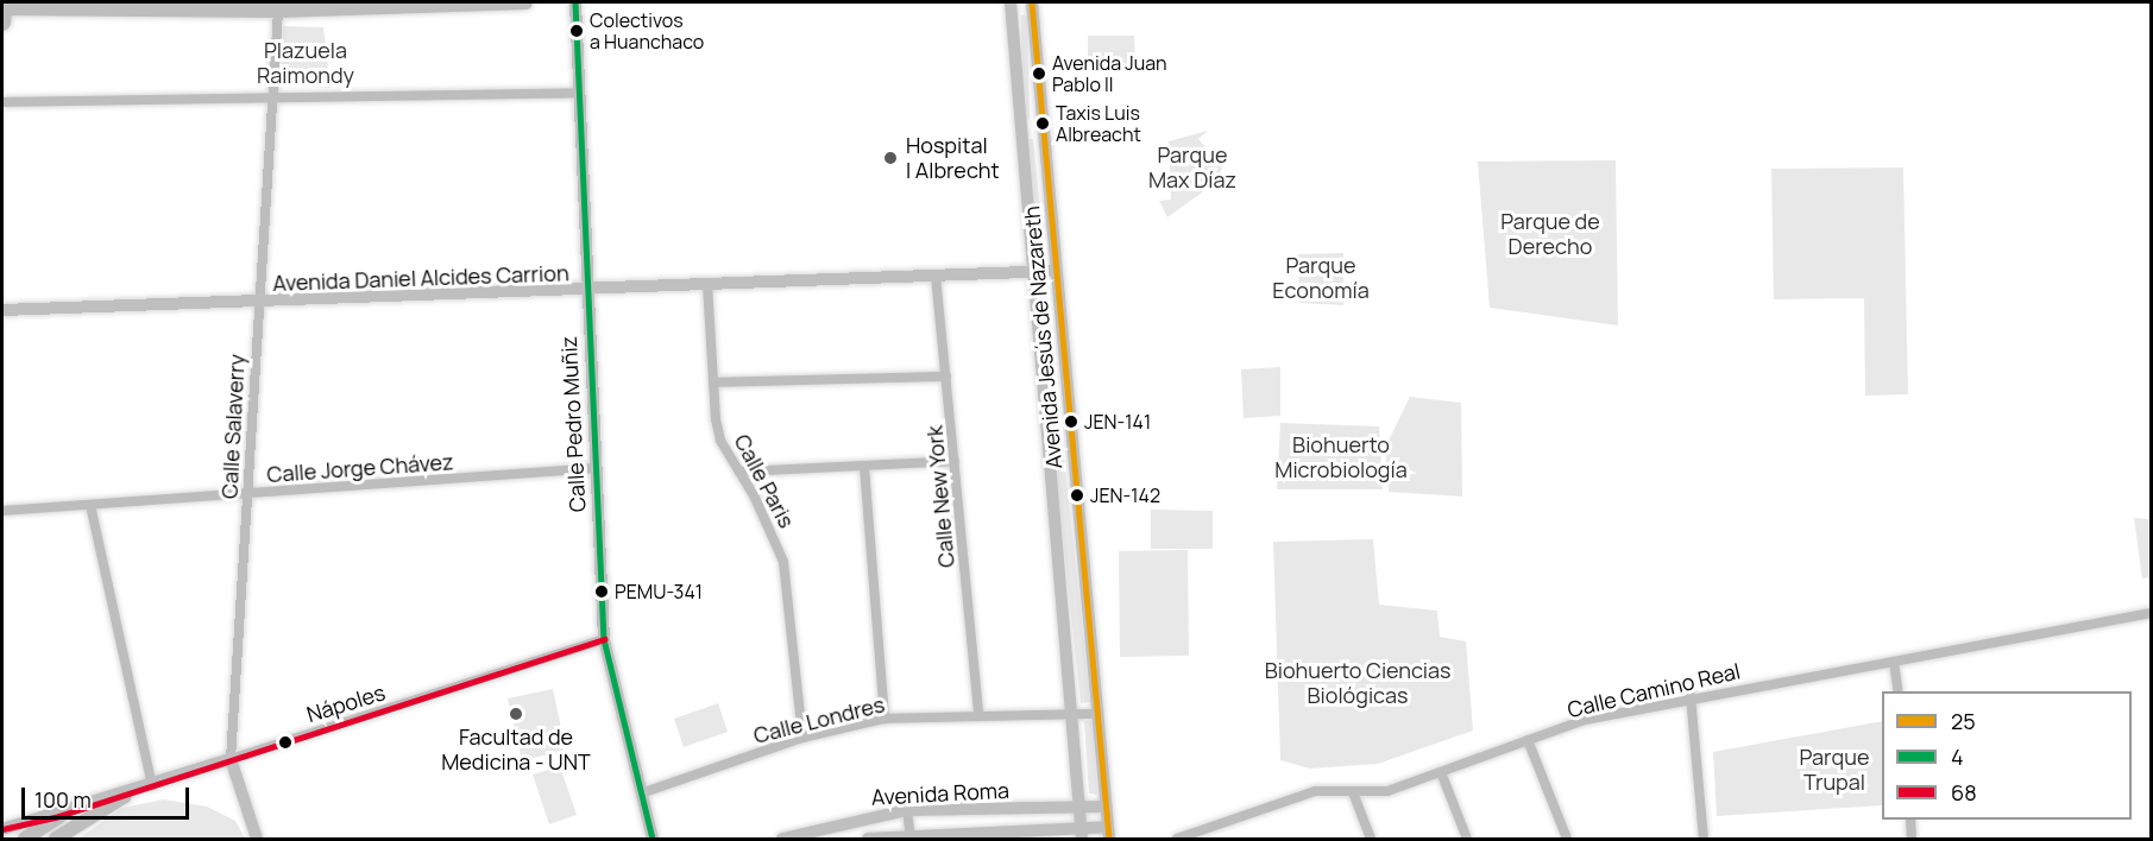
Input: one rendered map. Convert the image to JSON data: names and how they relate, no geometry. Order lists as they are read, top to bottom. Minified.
{"streets":{"main road":["Avenida Daniel Alcides Carrion","Avenida Jesús de Nazareth","Calle Pedro Muñiz","Calle Salaverry","Nápoles","Avenida Roma"],"street":["Calle Jorge Chávez","Calle Paris","Calle New York","Calle Camino Real","Calle Londres"]},"crossings":[["Avenida Daniel Alcides Carrion","Avenida Jesús de Nazareth"],["Avenida Daniel Alcides Carrion","Calle Pedro Muñiz"],["Avenida Daniel Alcides Carrion","Calle Salaverry"],["Avenida Daniel Alcides Carrion","Calle Paris"],["Avenida Daniel Alcides Carrion","Calle New York"],["Avenida Jesús de Nazareth","Calle Londres"],["Avenida Jesús de Nazareth","Avenida Roma"],["Calle Pedro Muñiz","Calle Jorge Chávez"],["Calle Pedro Muñiz","Nápoles"],["Calle Pedro Muñiz","Calle Londres"],["Calle Salaverry","Calle Jorge Chávez"],["Calle Salaverry","Nápoles"],["Calle Paris","Calle Londres"],["Calle New York","Calle Londres"]],"parks":["Plazuela Raimondy","Parque Max Díaz","Parque de Derecho","Parque Economía","Biohuerto Microbiología","Biohuerto Ciencias Biológicas","Parque Trupal"],"places":["Colectivos a Huanchaco","Avenida Juan Pablo II","Taxis Luis Albreacht","Hospital I Albrecht","JEN-141","JEN-142","PEMU-341","Facultad de Medicina - UNT"],"lines":["transit line 25","transit line 4","transit line 68"],"legend":["25","4","68"],"scale_bar":"100 m"}
